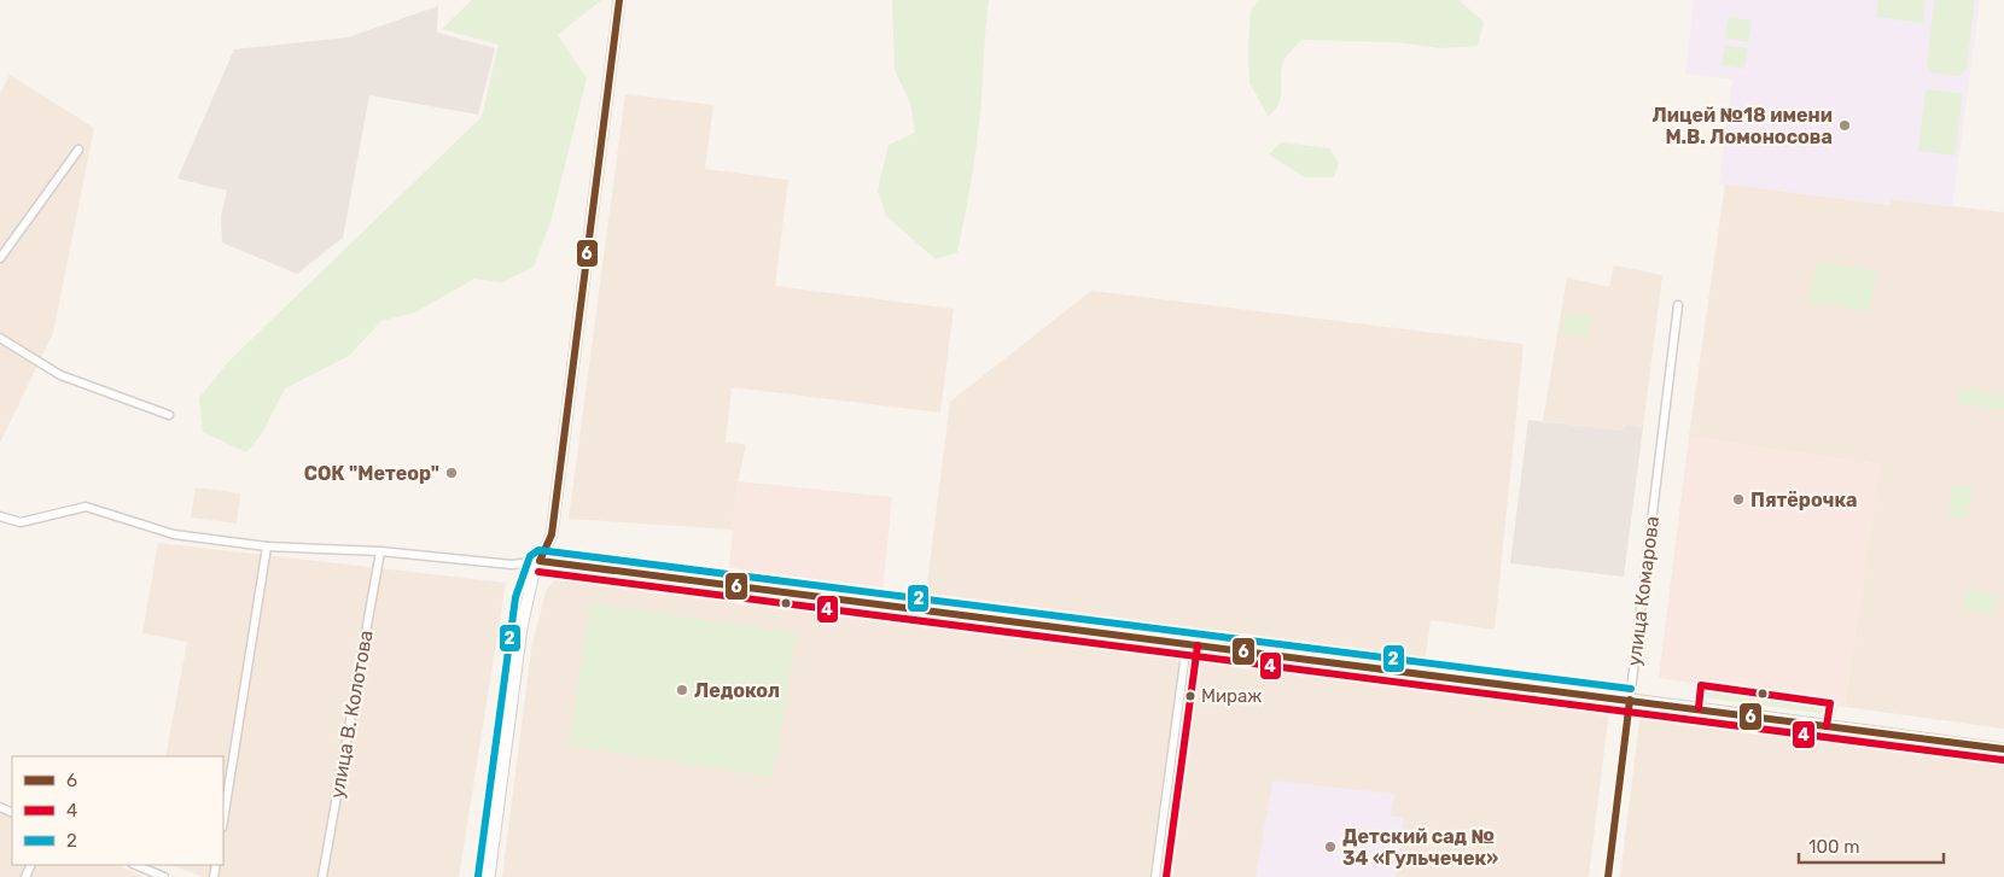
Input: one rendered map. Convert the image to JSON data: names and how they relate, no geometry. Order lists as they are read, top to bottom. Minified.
{"streets":{"street":["улица Комарова","улица В. Колотова"]},"places":["Лицей №18 имени М.В. Ломоносова","СОК \"Метеор\"","Пятёрочка","Ледокол","Мираж","Детский сад № 34 «Гульчечек»"],"lines":["transit line 6","transit line 2","transit line 4"],"legend":["6","4","2"],"scale_bar":"100 m"}
